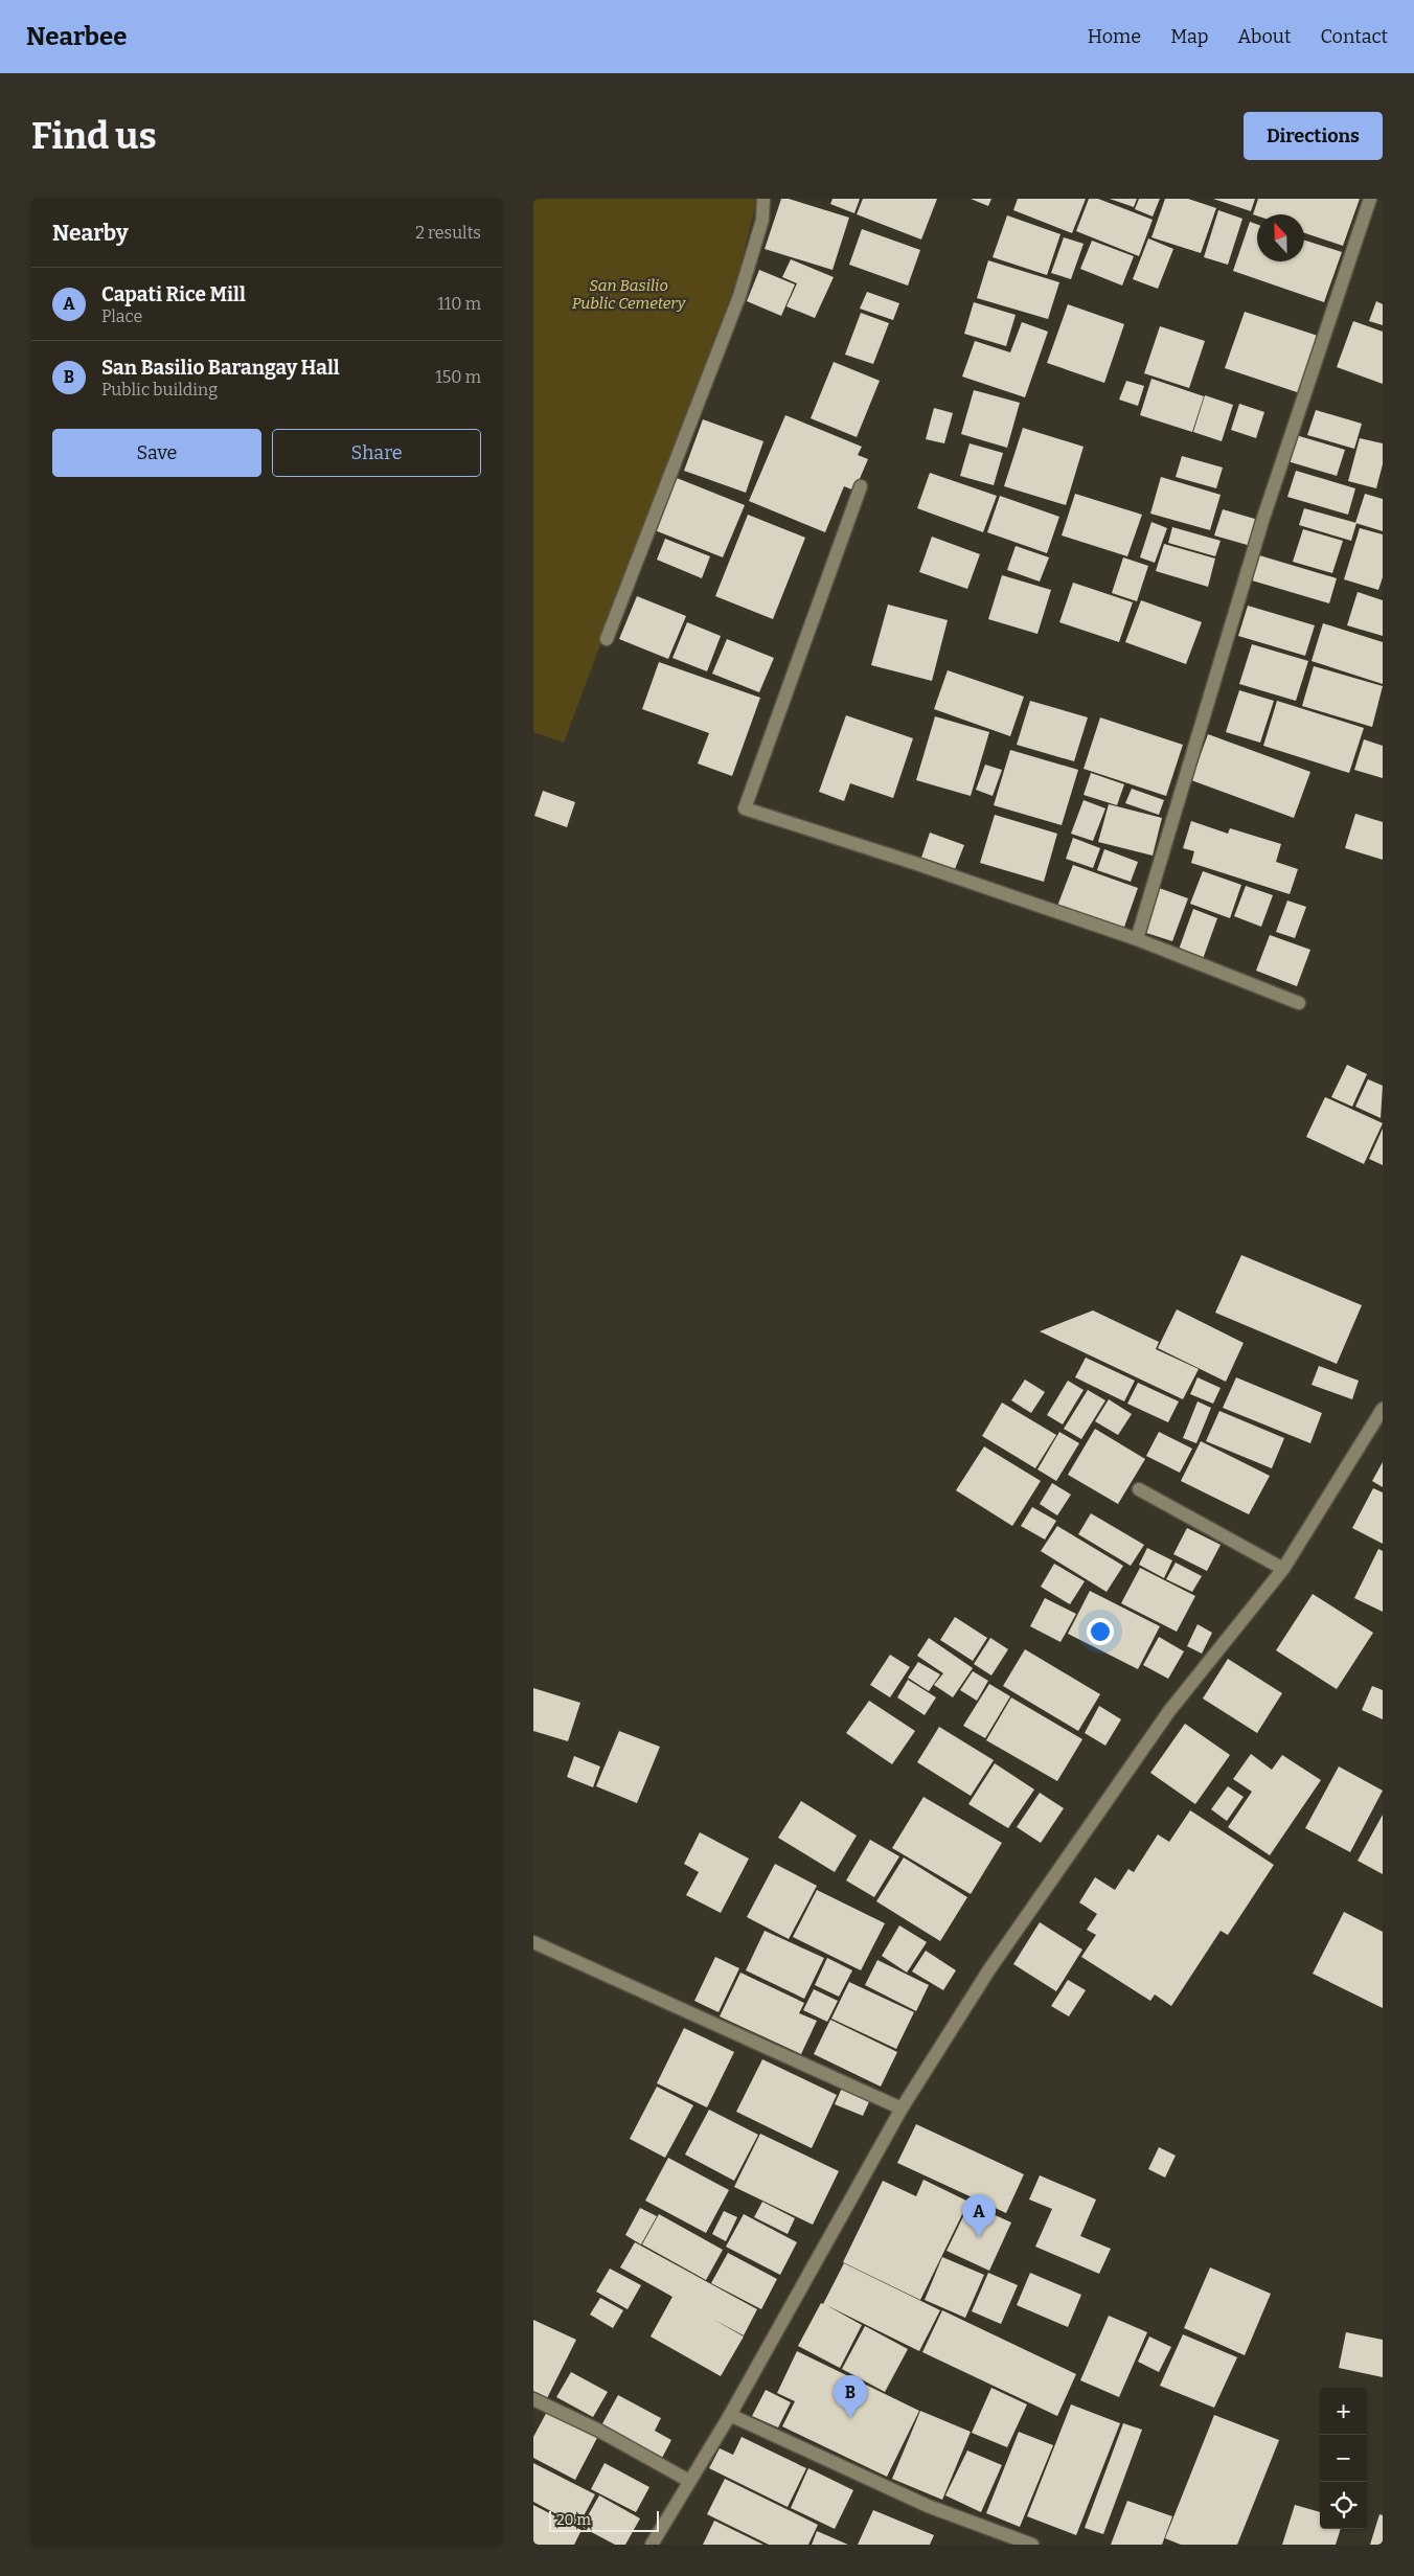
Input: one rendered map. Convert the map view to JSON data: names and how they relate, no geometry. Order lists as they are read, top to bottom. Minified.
{"parks":["San Basilio Public Cemetery"],"scale_bar":"20 m","north":"top","page":{"header":"Nearbee","nav":["Home","Map","About","Contact"],"buttons":["Directions",["Save","Share"]],"title":"Find us","heading":["Nearby","2 results"],"list":[{"mark":"A","name":"Capati Rice Mill","note":"Place","value":"110 m"},{"mark":"B","name":"San Basilio Barangay Hall","note":"Public building","value":"150 m"}],"pins":["A","B"],"map_buttons":["+","−"],"scale":"20 m"}}
